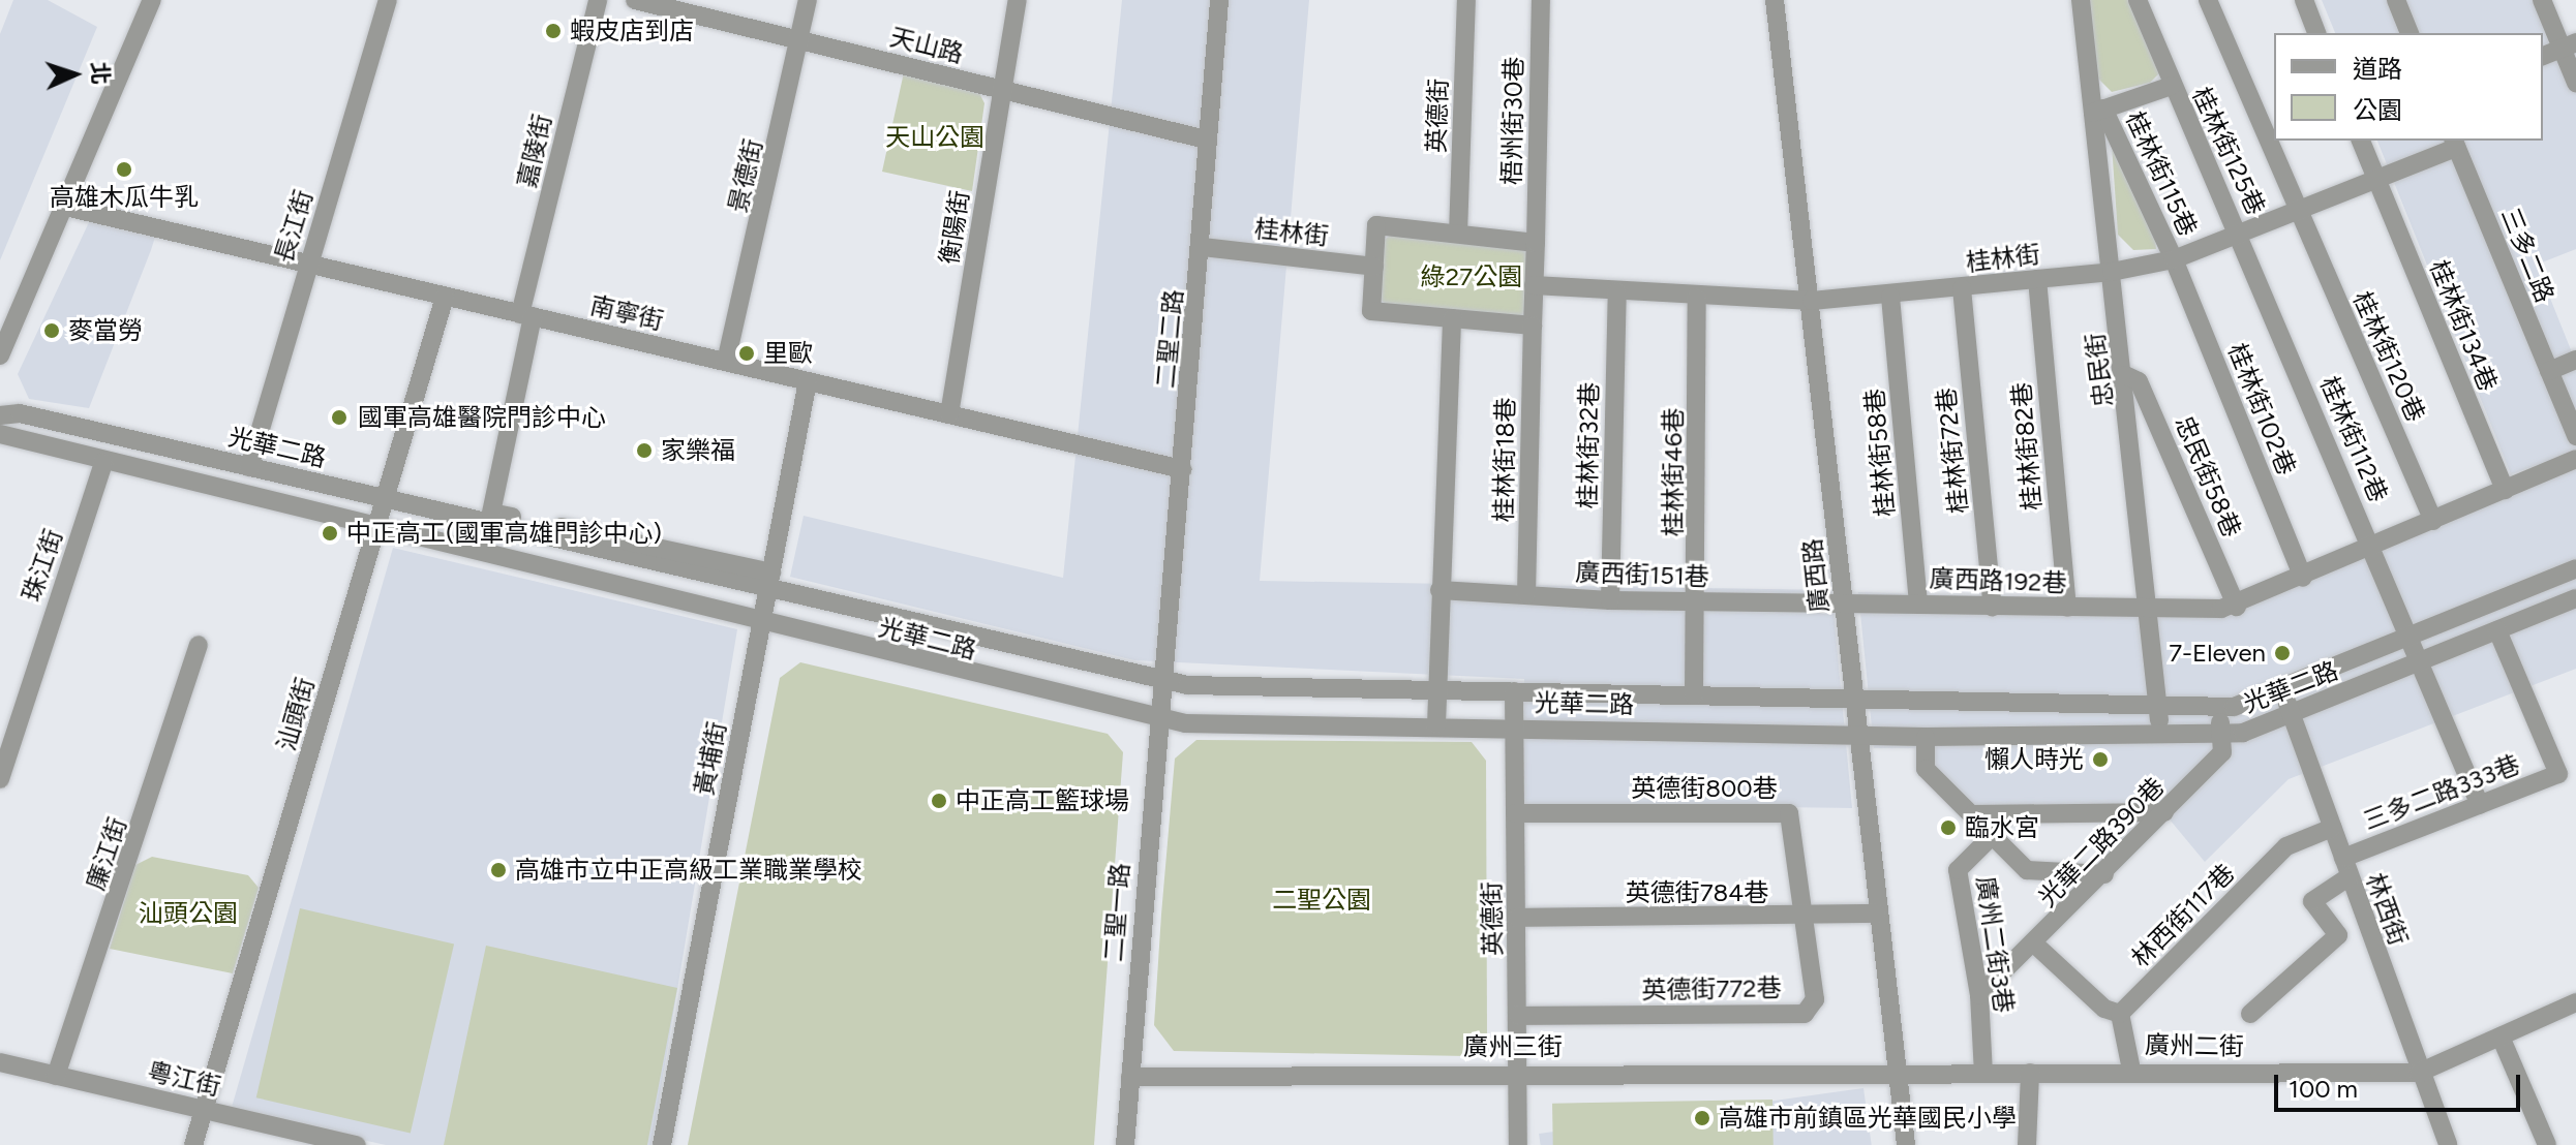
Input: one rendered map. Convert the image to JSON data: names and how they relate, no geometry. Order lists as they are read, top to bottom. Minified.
{"streets":{"street":["天山路","英德街","梧州街30巷","嘉陵街","桂林街125巷","桂林街115巷","景德街","長江街","衡陽街","桂林街","三多二路","南寧街","桂林街134巷","二聖二路","桂林街120巷","忠民街","桂林街102巷","桂林街112巷","桂林街32巷","桂林街82巷","光華二路","桂林街72巷","桂林街58巷","桂林街18巷","桂林街46巷","忠民街58巷","珠江街","廣西街151巷","廣西路","廣西路192巷","汕頭街","黃埔街","英德街800巷","三多二路333巷","光華二路390巷","廉江街","英德街784巷","林西街","二聖一路","林西街117巷","廣州二街3巷","英德街772巷","廣州二街","廣州三街","粵江街"]},"crossings":[["天山路","景德街"],["天山路","衡陽街"],["天山路","二聖二路"],["英德街","光華二路"],["英德街","英德街800巷"],["英德街","英德街784巷"],["英德街","英德街772巷"],["英德街","廣州三街"],["嘉陵街","南寧街"],["桂林街125巷","桂林街"],["桂林街125巷","桂林街112巷"],["桂林街115巷","桂林街"],["桂林街115巷","忠民街"],["桂林街115巷","桂林街102巷"],["景德街","南寧街"],["長江街","南寧街"],["長江街","光華二路"],["衡陽街","南寧街"],["桂林街","三多二路"],["桂林街","桂林街134巷"],["桂林街","二聖二路"],["桂林街","桂林街120巷"],["桂林街","忠民街"],["桂林街","桂林街102巷"],["桂林街","桂林街112巷"],["桂林街","桂林街32巷"],["桂林街","桂林街82巷"],["桂林街","桂林街72巷"],["桂林街","桂林街58巷"],["桂林街","桂林街46巷"],["桂林街","廣西路"],["南寧街","二聖二路"],["南寧街","汕頭街"],["南寧街","黃埔街"],["二聖二路","光華二路"],["二聖二路","二聖一路"],["忠民街","光華二路"],["忠民街","忠民街58巷"],["忠民街","廣西路192巷"],["桂林街112巷","光華二路"],["桂林街112巷","三多二路333巷"],["桂林街32巷","廣西街151巷"],["桂林街82巷","廣西路192巷"],["光華二路","桂林街46巷"],["光華二路","珠江街"],["光華二路","廣西路"],["光華二路","汕頭街"],["光華二路","黃埔街"],["光華二路","三多二路333巷"],["光華二路","光華二路390巷"],["光華二路","林西街"],["光華二路","二聖一路"],["桂林街72巷","廣西路192巷"],["桂林街58巷","廣西路192巷"],["桂林街18巷","廣西街151巷"],["桂林街46巷","廣西街151巷"],["忠民街58巷","廣西路192巷"],["廣西街151巷","廣西路"],["廣西街151巷","廣西路192巷"],["廣西路","廣西路192巷"],["廣西路","英德街784巷"],["廣西路","廣州二街"],["廣西路","廣州三街"],["汕頭街","粵江街"],["英德街800巷","英德街784巷"],["英德街800巷","英德街772巷"],["三多二路333巷","林西街"],["光華二路390巷","廣州二街3巷"],["廉江街","粵江街"],["英德街784巷","英德街772巷"],["林西街","林西街117巷"],["林西街","廣州二街"],["二聖一路","廣州三街"],["廣州二街3巷","廣州二街"],["廣州二街","廣州三街"]],"parks":["天山公園","綠27公園","二聖公園","汕頭公園"],"places":["蝦皮店到店","高雄木瓜牛乳","麥當勞","里歐","國軍高雄醫院門診中心","家樂福","中正高工(國軍高雄門診中心)","7-Eleven","懶人時光","中正高工籃球場","臨水宮","高雄市立中正高級工業職業學校","高雄市前鎮區光華國民小學"],"legend":["道路","公園"],"scale_bar":"100 m","north":"right"}
